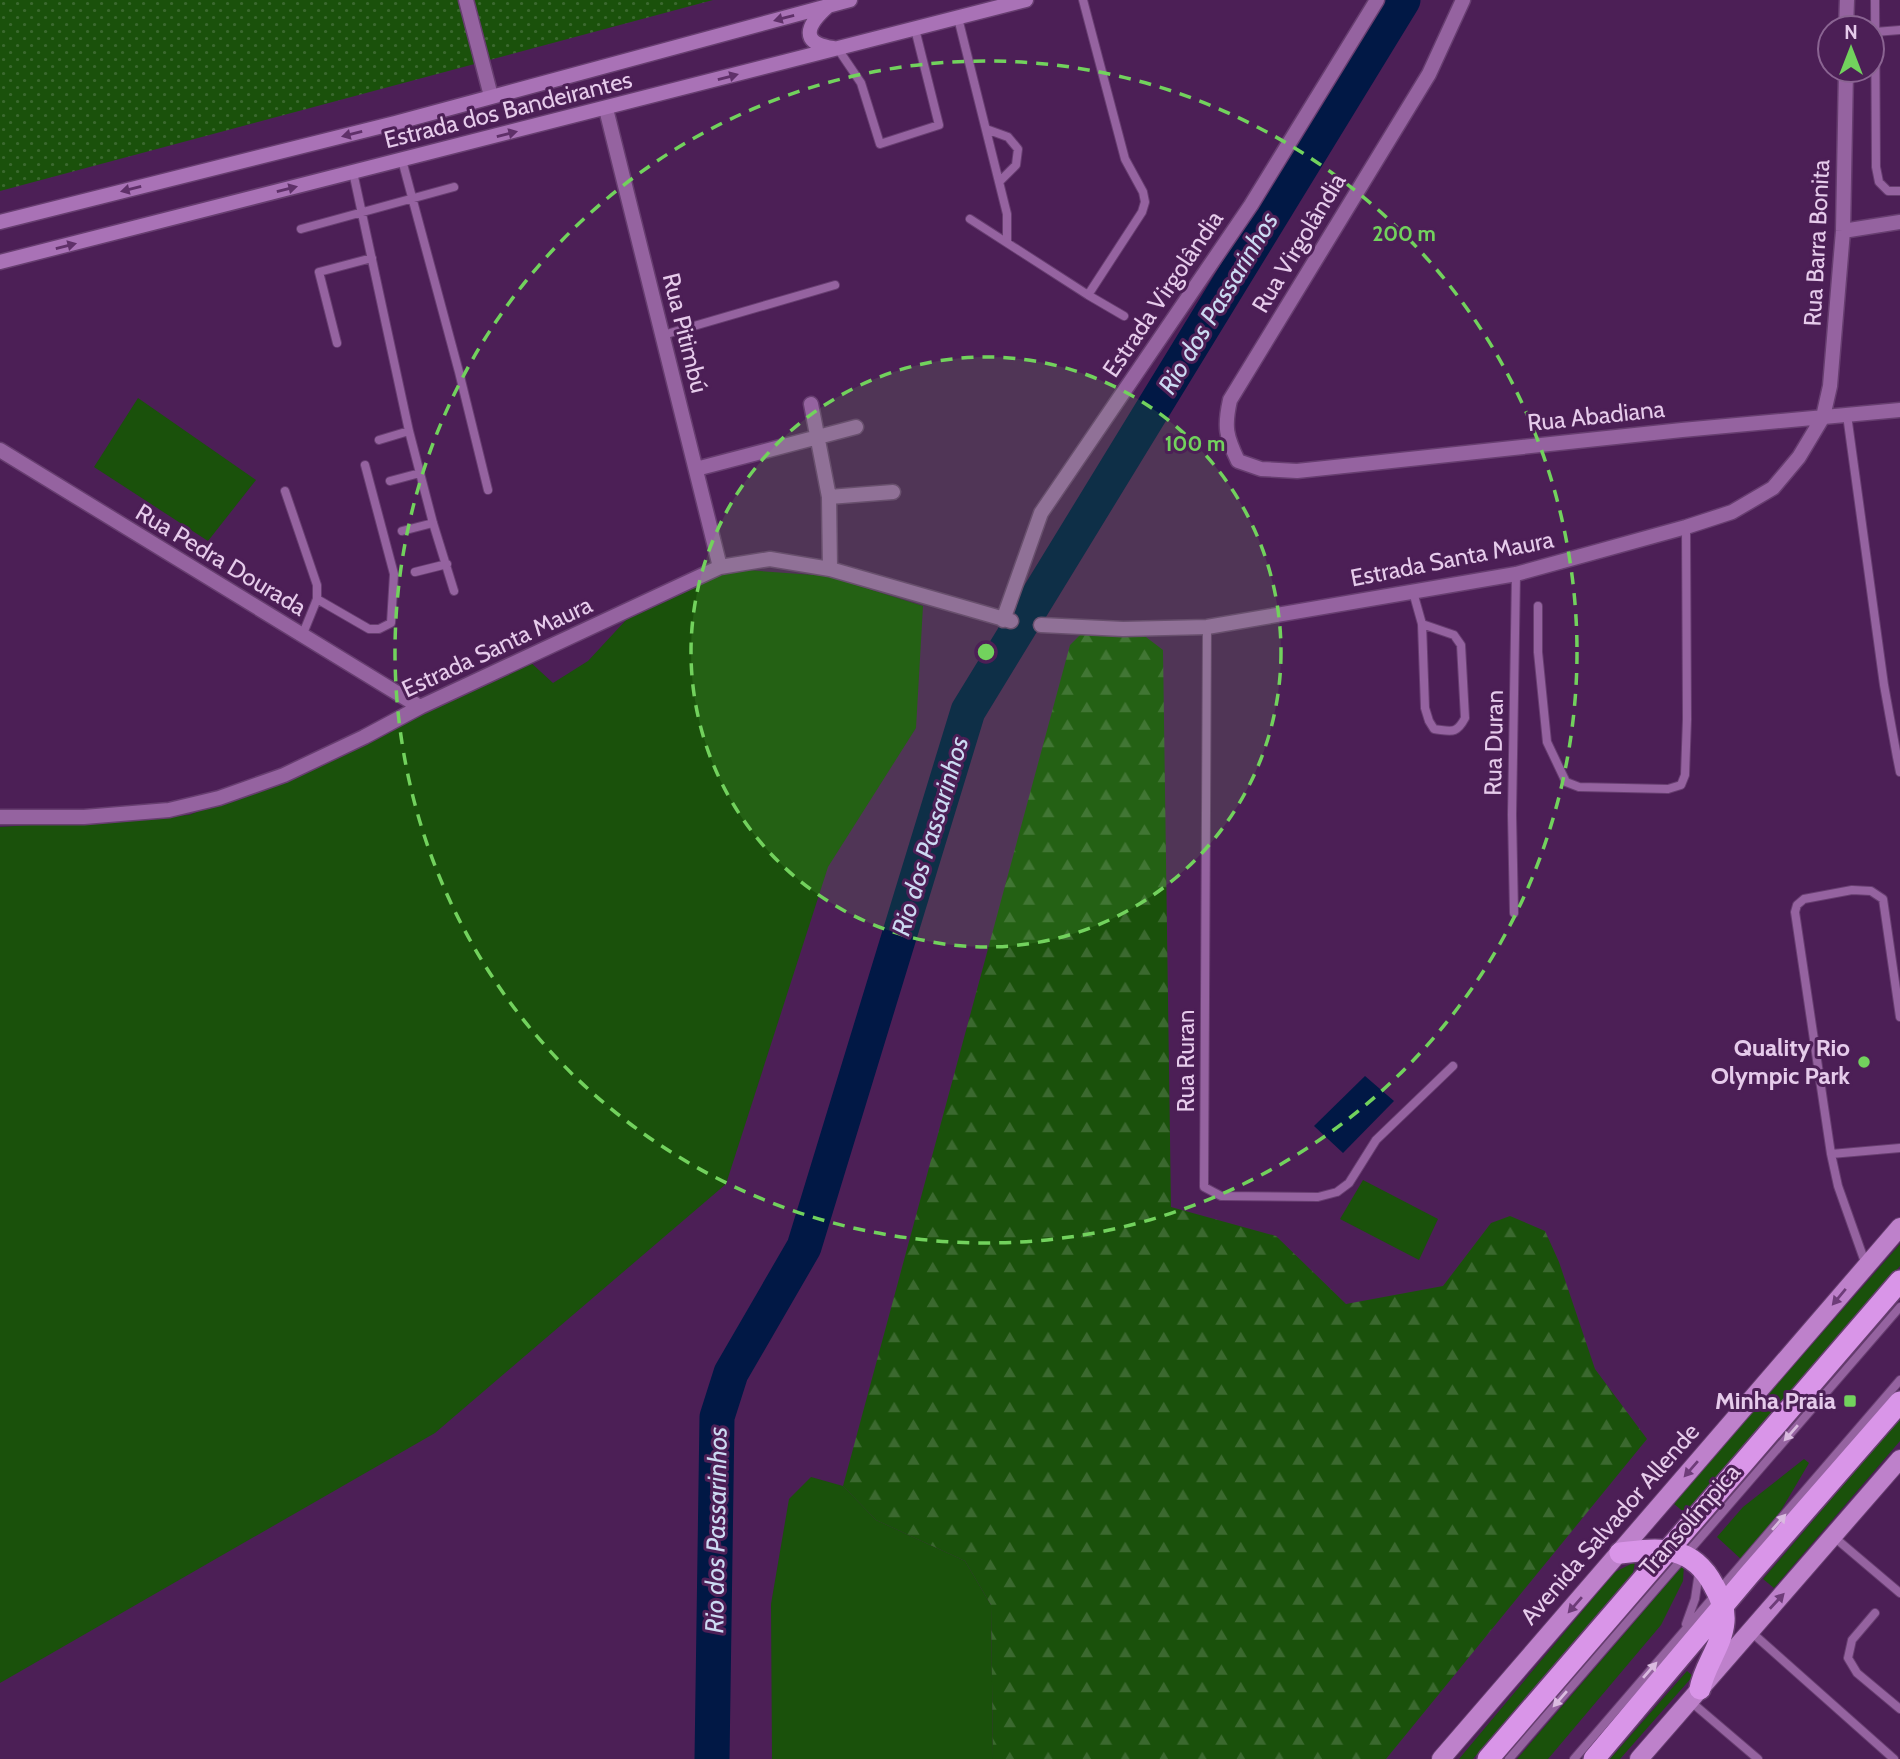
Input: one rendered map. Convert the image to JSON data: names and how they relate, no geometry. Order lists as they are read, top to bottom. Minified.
{"streets":{"main road":["Estrada dos Bandeirantes","Avenida Salvador Allende"],"street":["Rua Virgolândia","Rua Barra Bonita","Estrada Virgolândia","Rua Pitimbú","Rua Abadiana","Estrada Santa Maura","Rua Pedra Dourada"],"lane":["Rua Duran","Rua Ruran","Transolímpica"]},"crossings":[["Estrada dos Bandeirantes","Rua Pitimbú"],["Rua Virgolândia","Rua Abadiana"],["Rua Barra Bonita","Rua Abadiana"],["Rua Barra Bonita","Estrada Santa Maura"],["Estrada Virgolândia","Estrada Santa Maura"],["Rua Pitimbú","Estrada Santa Maura"],["Rua Abadiana","Estrada Santa Maura"],["Estrada Santa Maura","Rua Pedra Dourada"],["Estrada Santa Maura","Rua Duran"],["Estrada Santa Maura","Rua Ruran"]],"water":["Rio dos Passarinhos"],"places":{"other":["Quality Rio Olympic Park"],"transit":["Minha Praia"]},"north":"top","rings":["200 m","100 m"]}
